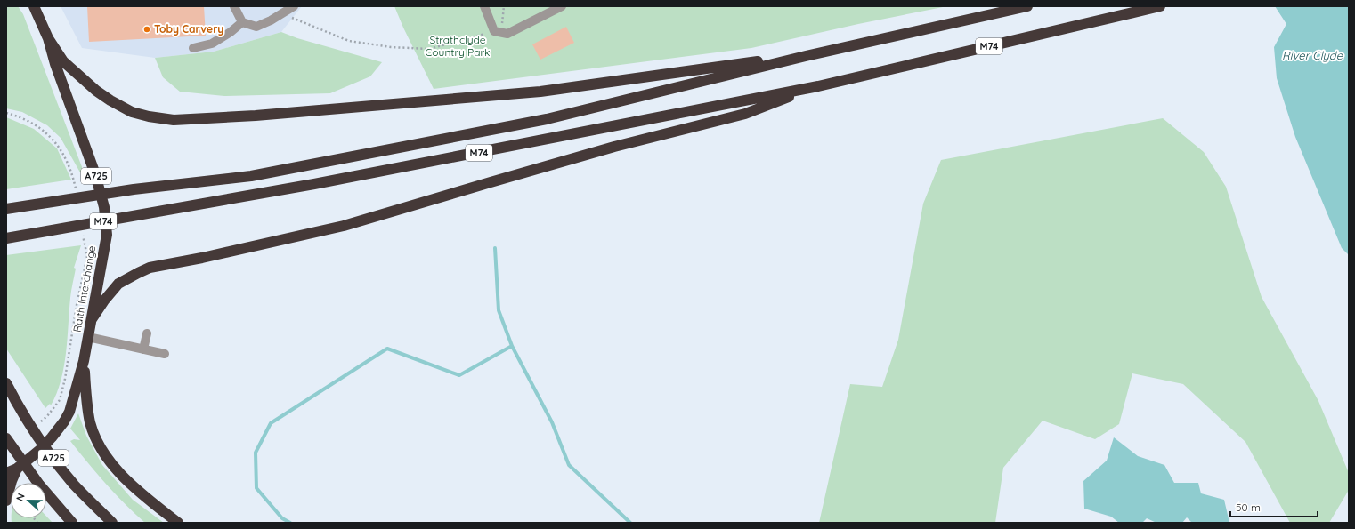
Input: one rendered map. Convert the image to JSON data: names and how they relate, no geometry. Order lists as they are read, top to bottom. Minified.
{"streets":{"highway":["M74","A725","Raith Interchange"]},"crossings":[["A725","Raith Interchange"]],"water":["River Clyde"],"parks":["Strathclyde Country Park"],"places":["Toby Carvery"],"scale_bar":"50 m","north":"left"}
